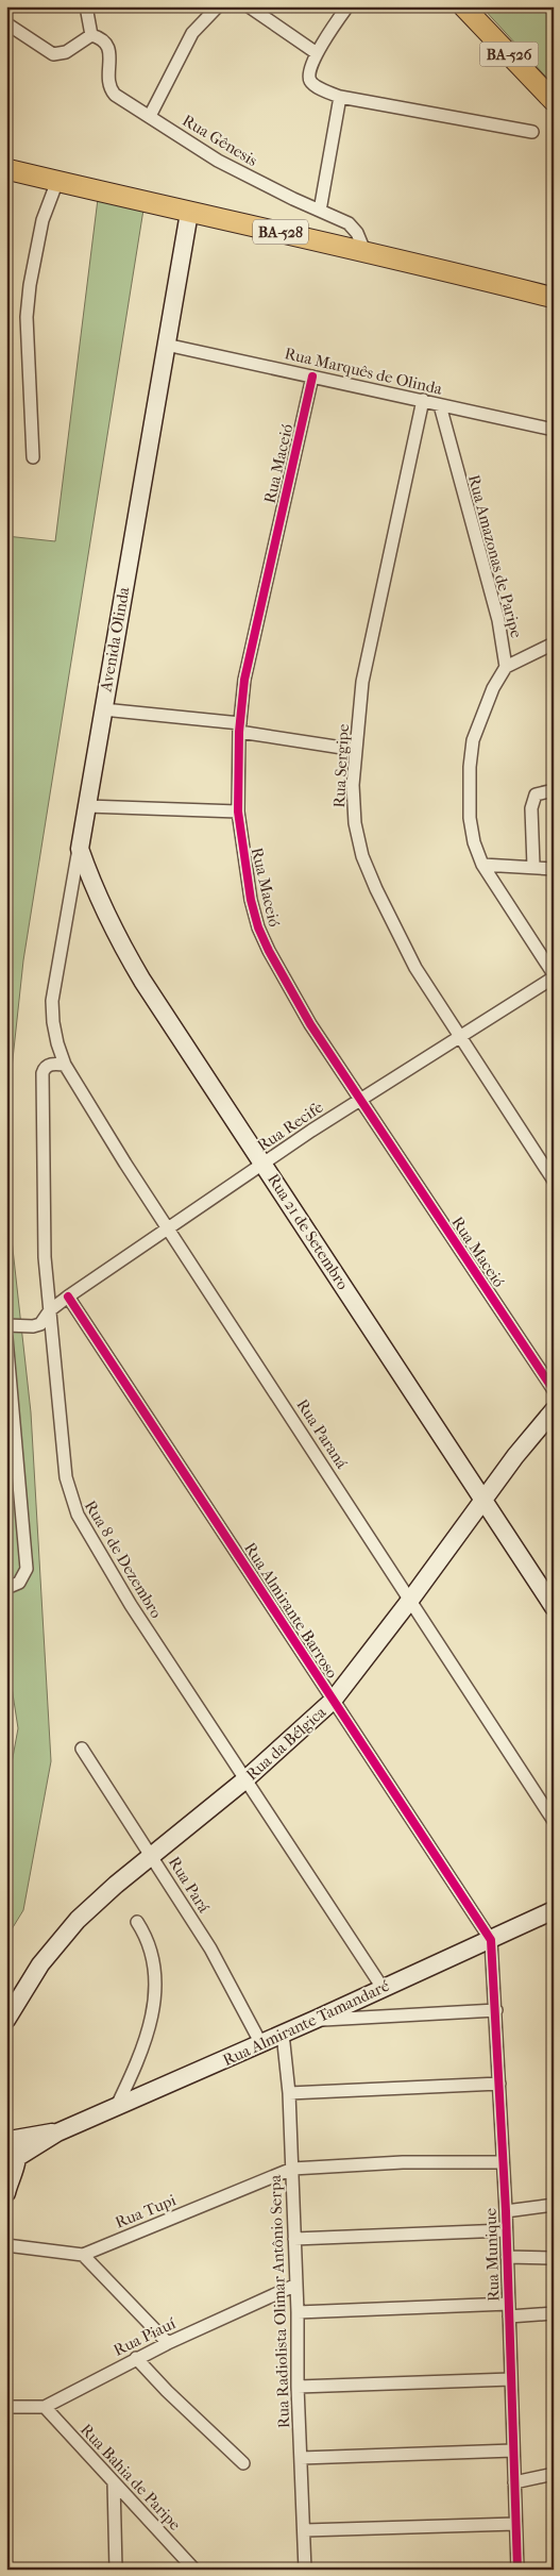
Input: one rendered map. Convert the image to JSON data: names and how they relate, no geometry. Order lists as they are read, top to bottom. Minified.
{"streets":{"main road":["BA-526","BA-528","Avenida Olinda","Rua 21 de Setembro","Rua da Bélgica","Rua Almirante Tamandaré"],"street":["Rua Gênesis","Rua Marquês de Olinda","Rua Maceió","Rua Amazonas de Paripe","Rua Sergipe","Rua Recife","Rua Paraná","Rua 8 de Dezembro","Rua Almirante Barroso","Rua Pará","Rua Tupi","Rua Munique","Rua Radiolista Olimar Antônio Serpa","Rua Piauí","Rua Bahia de Paripe"]},"crossings":[["Rua Gênesis","BA-528"],["BA-528","Avenida Olinda"],["Rua Marquês de Olinda","Rua Maceió"],["Rua Marquês de Olinda","Rua Amazonas de Paripe"],["Rua Marquês de Olinda","Avenida Olinda"],["Rua Marquês de Olinda","Rua Sergipe"],["Rua Maceió","Rua Recife"],["Avenida Olinda","Rua 21 de Setembro"],["Avenida Olinda","Rua Paraná"],["Avenida Olinda","Rua 8 de Dezembro"],["Rua Sergipe","Rua Recife"],["Rua Recife","Rua 21 de Setembro"],["Rua Recife","Rua Paraná"],["Rua Recife","Rua 8 de Dezembro"],["Rua Recife","Rua Almirante Barroso"],["Rua 21 de Setembro","Rua da Bélgica"],["Rua Paraná","Rua 8 de Dezembro"],["Rua Paraná","Rua da Bélgica"],["Rua 8 de Dezembro","Rua da Bélgica"],["Rua 8 de Dezembro","Rua Almirante Tamandaré"],["Rua Almirante Barroso","Rua da Bélgica"],["Rua Almirante Barroso","Rua Almirante Tamandaré"],["Rua Almirante Barroso","Rua Munique"],["Rua da Bélgica","Rua Pará"],["Rua Pará","Rua Almirante Tamandaré"],["Rua Almirante Tamandaré","Rua Munique"],["Rua Almirante Tamandaré","Rua Radiolista Olimar Antônio Serpa"],["Rua Tupi","Rua Munique"],["Rua Tupi","Rua Radiolista Olimar Antônio Serpa"],["Rua Radiolista Olimar Antônio Serpa","Rua Piauí"],["Rua Piauí","Rua Bahia de Paripe"]]}
